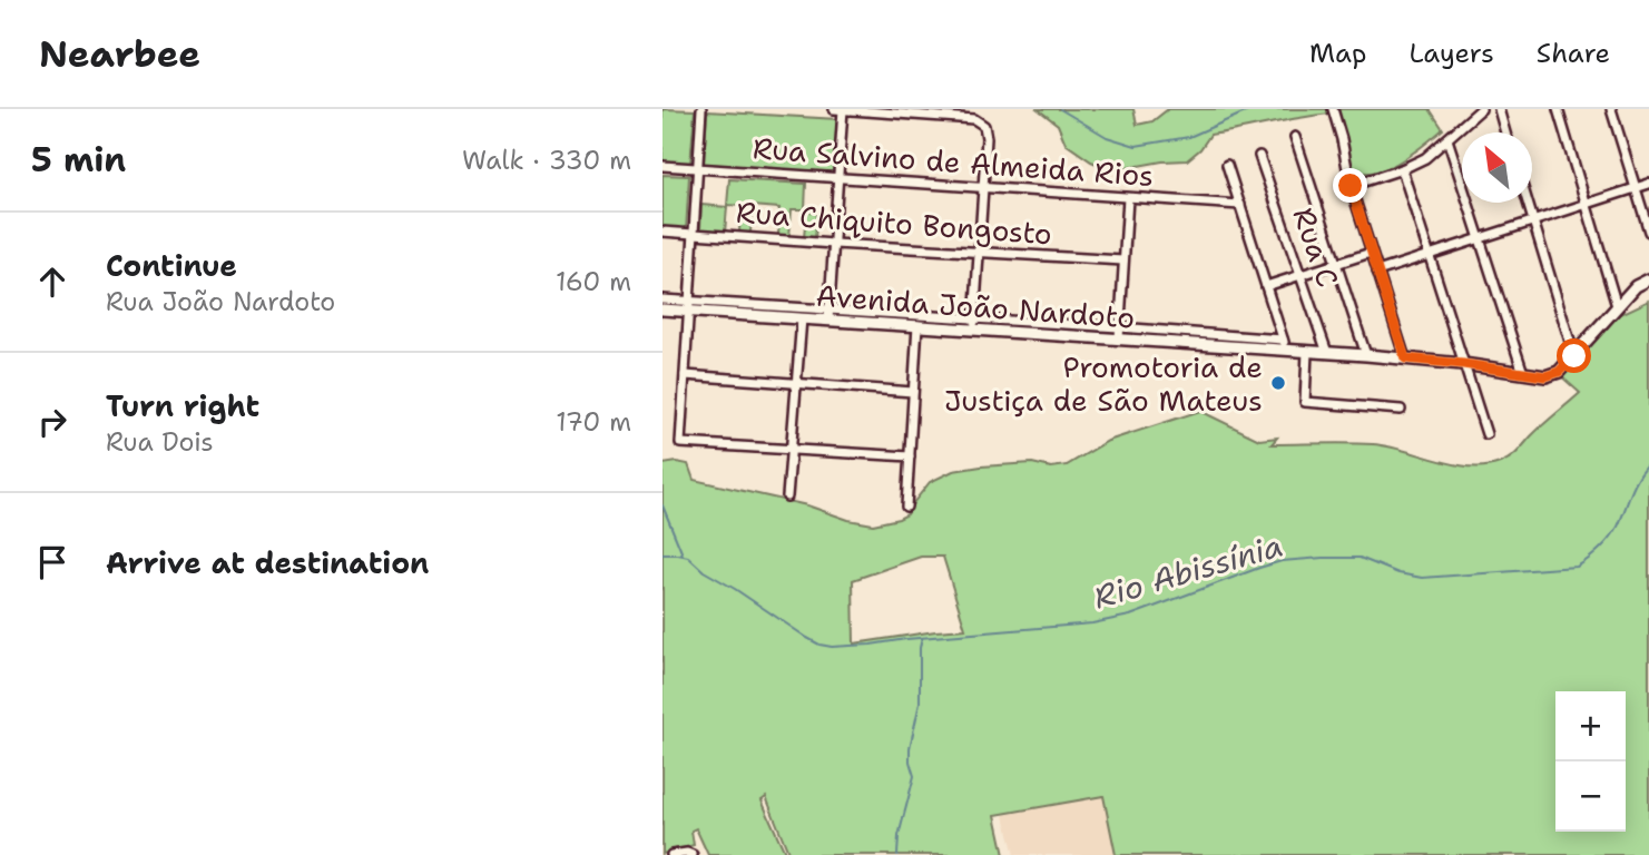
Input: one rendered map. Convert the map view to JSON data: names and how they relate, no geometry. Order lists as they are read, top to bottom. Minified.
{"streets":{"street":["Rua Salvino de Almeida Rios","Rua Chiquito Bongosto","Rua C","Avenida João Nardoto"]},"crossings":[["Rua C","Avenida João Nardoto"]],"water":["Rio Abissínia"],"places":["Promotoria de Justiça de São Mateus"],"north":"top left","page":{"header":"Nearbee","nav":["Map","Layers","Share"],"heading":["5 min","Walk · 330 m"],"list":[["Continue","Rua João Nardoto","160 m"],["Turn right","Rua Dois","170 m"],"Arrive at destination"],"map_buttons":["+","−"]}}
